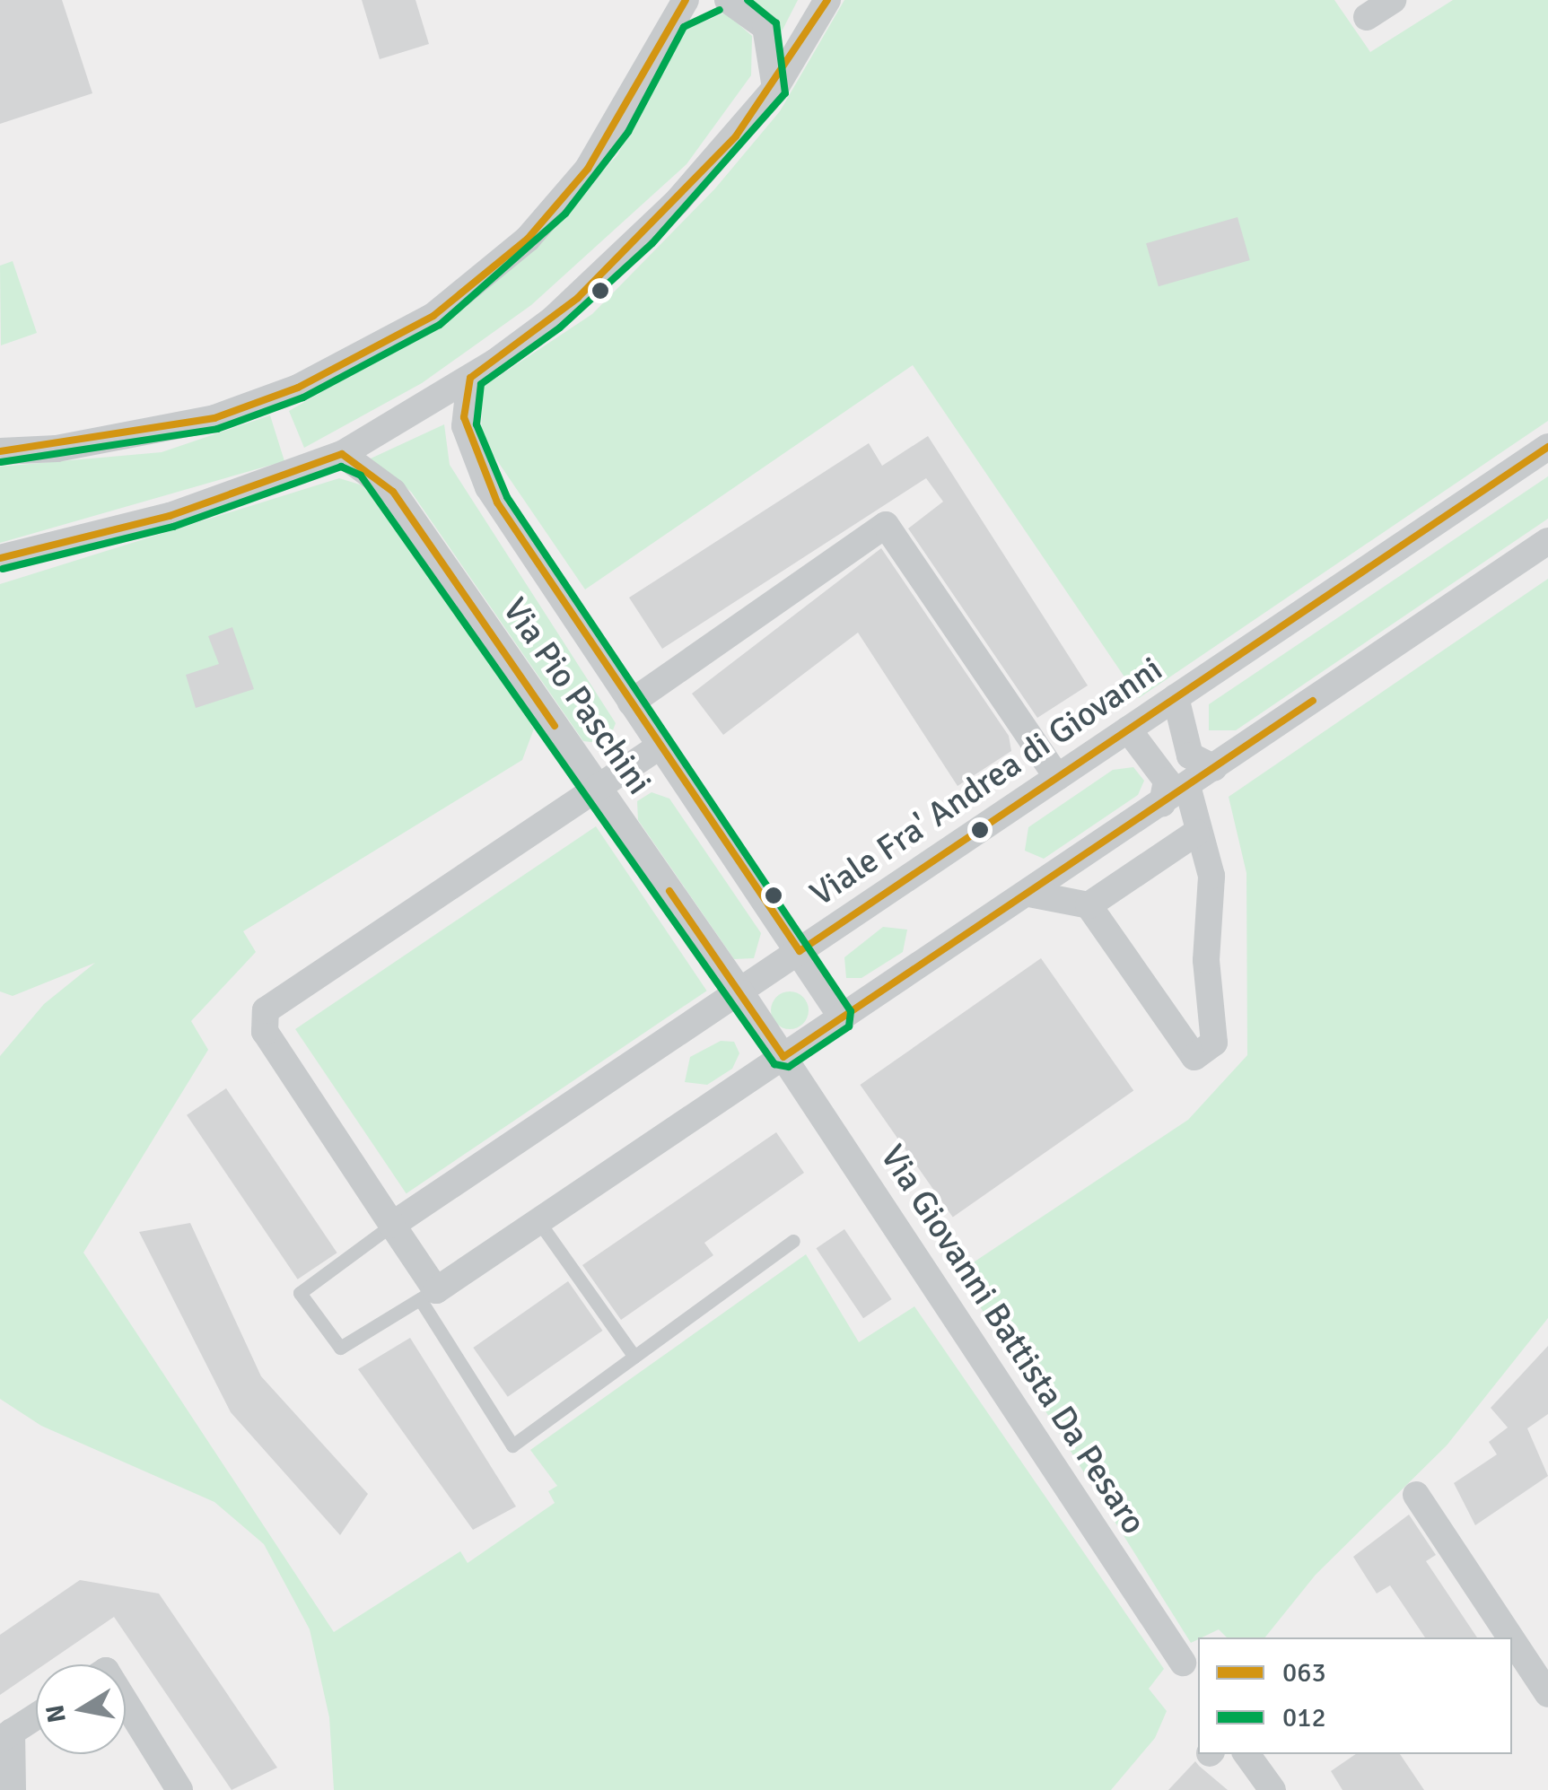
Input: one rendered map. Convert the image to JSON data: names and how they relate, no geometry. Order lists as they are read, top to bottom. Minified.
{"streets":{"street":["Via Pio Paschini","Viale Fra' Andrea di Giovanni","Via Giovanni Battista Da Pesaro"]},"crossings":[["Via Pio Paschini","Viale Fra' Andrea di Giovanni"],["Via Pio Paschini","Via Giovanni Battista Da Pesaro"]],"lines":["transit line 063","transit line 012"],"legend":["063","012"],"north":"left"}
